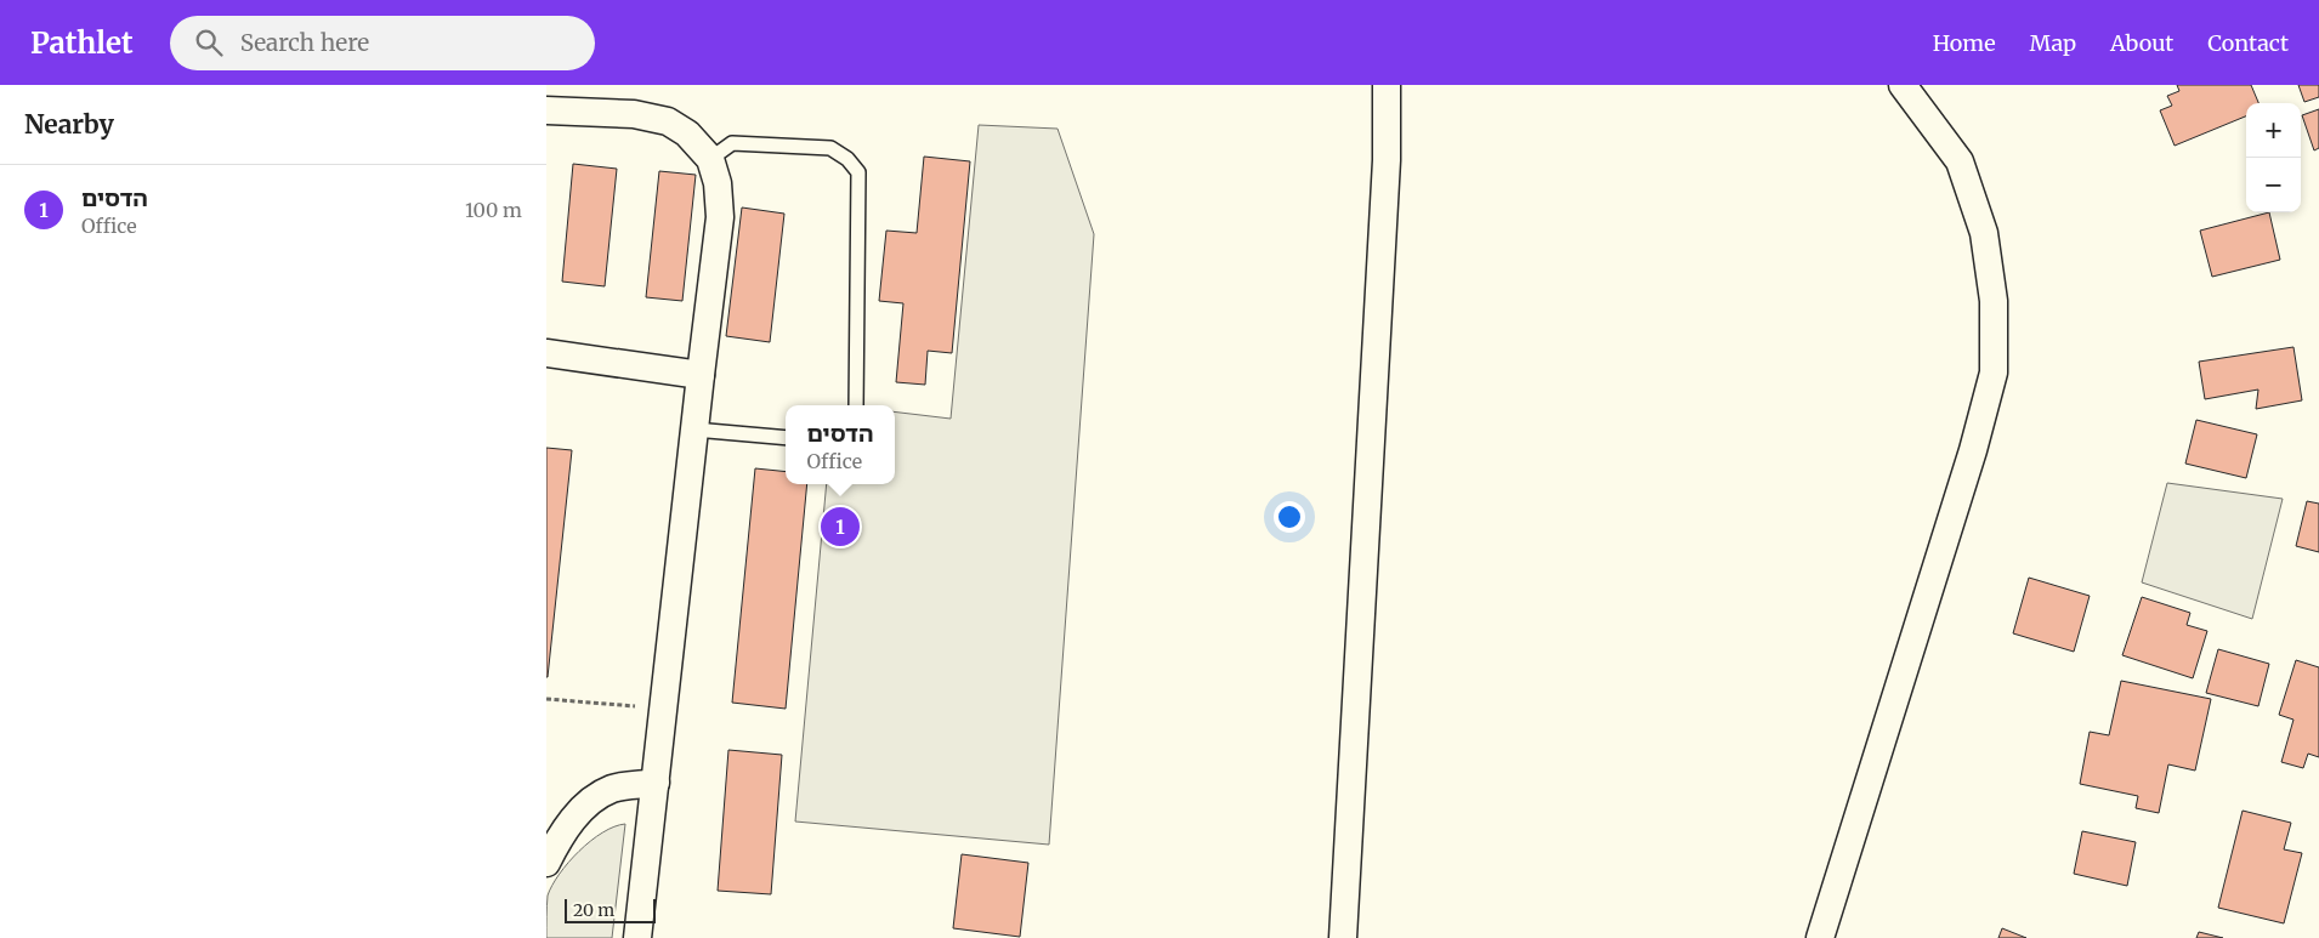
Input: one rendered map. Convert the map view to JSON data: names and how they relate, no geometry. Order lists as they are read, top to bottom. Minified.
{"scale_bar":"20 m","page":{"header":"Pathlet","search":"Search here","nav":["Home","Map","About","Contact"],"heading":"Nearby","map_buttons":["+","−"],"list":[{"mark":"1","name":"הדסים","note":"Office","value":"100 m"}],"popup":["הדסים","Office"],"pins":"1","scale":"20 m"}}
